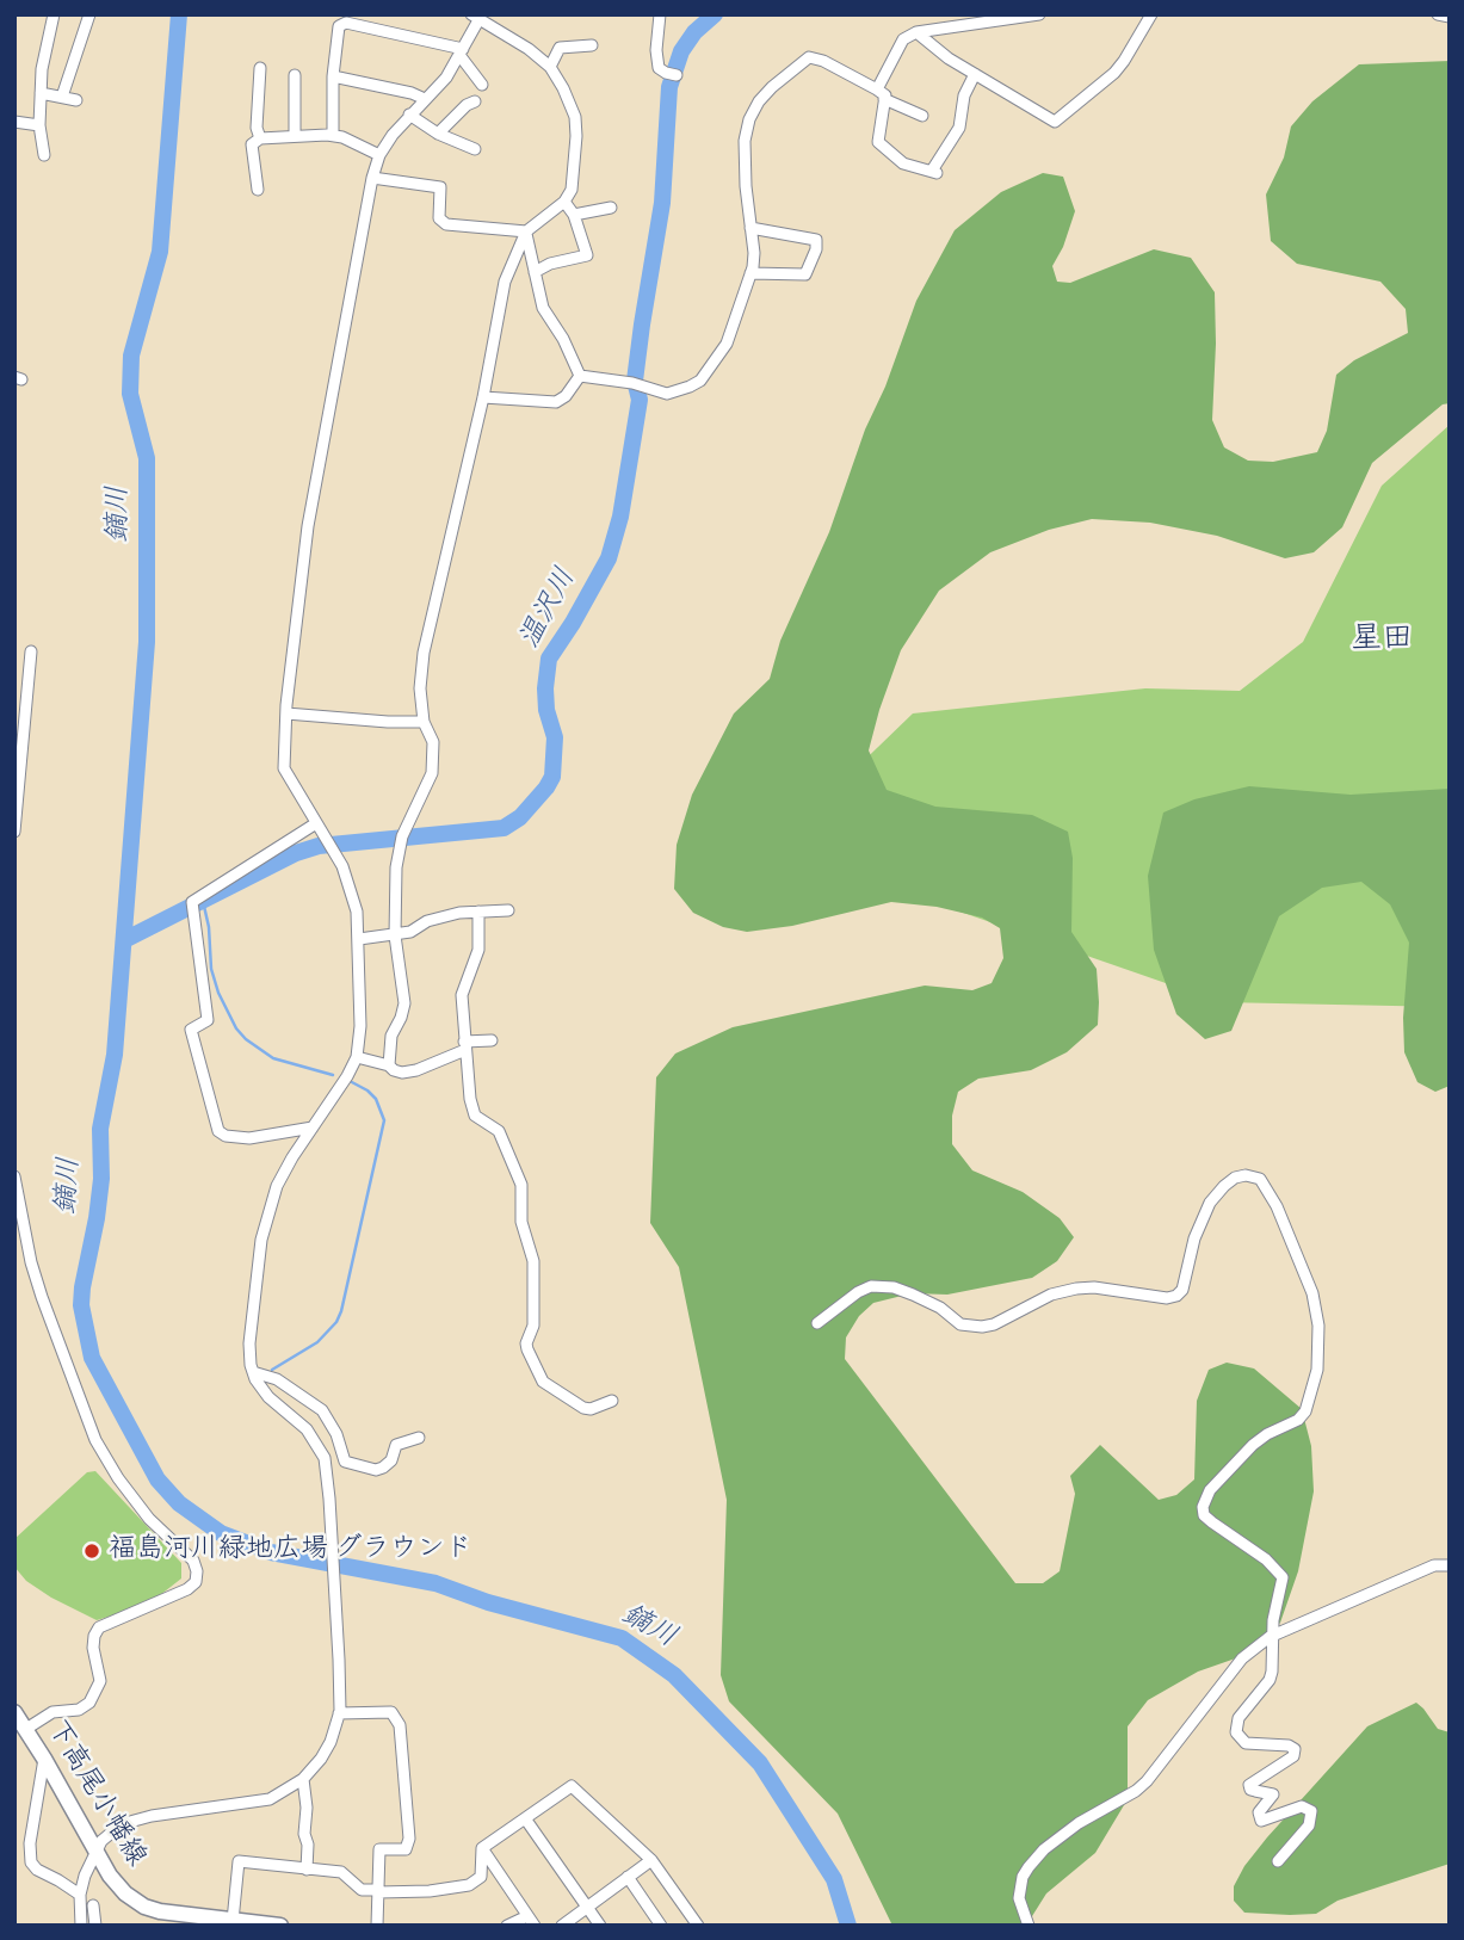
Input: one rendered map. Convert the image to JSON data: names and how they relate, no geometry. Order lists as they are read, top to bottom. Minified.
{"streets":{"main road":["下高尾小幡線"]},"districts":["星田"],"water":["鏑川","温沢川"],"places":["福島河川緑地広場 グラウンド"]}
